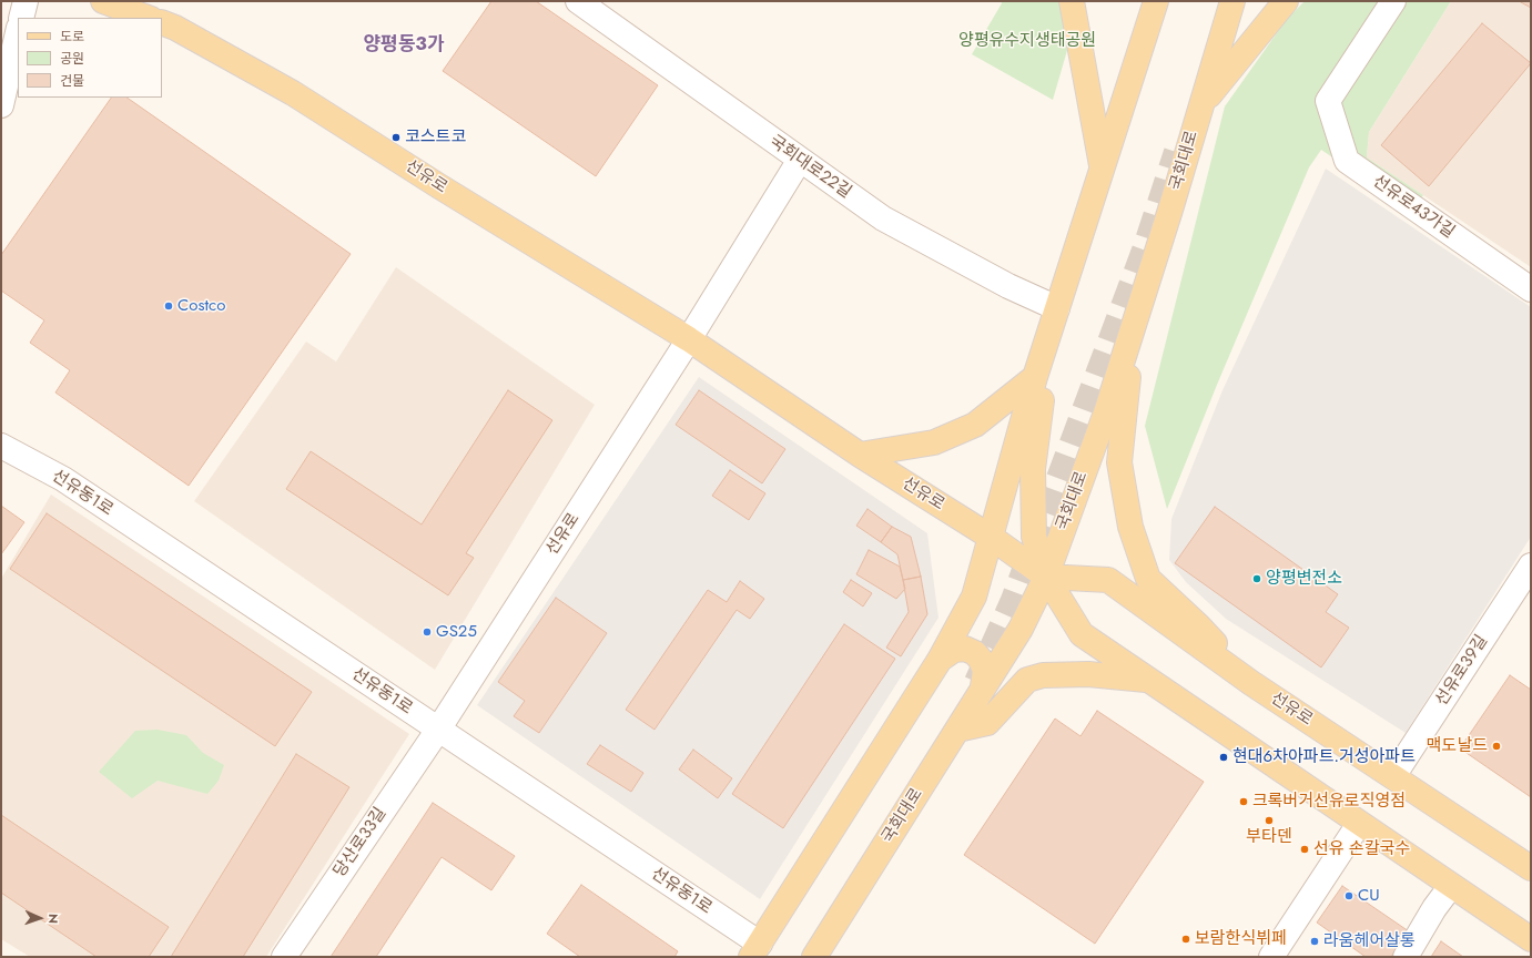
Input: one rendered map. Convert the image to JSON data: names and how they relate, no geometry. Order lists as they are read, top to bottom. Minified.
{"streets":{"main road":["국회대로","선유로"],"street":["국회대로22길","선유로43가길","선유동1로","선유로39길","당산로33길"]},"crossings":[["국회대로","선유로"],["선유로","선유동1로"],["선유로","선유로39길"],["선유로","당산로33길"],["선유동1로","당산로33길"]],"districts":["양평동3가"],"parks":["양평유수지생태공원"],"places":["코스트코","Costco","양평변전소","GS25","맥도날드","현대6차아파트.거성아파트","크록버거선유로직영점","부타덴","선유 손칼국수","CU","보람한식뷔페","라움헤어살롱"],"legend":["도로","공원","건물"],"north":"right"}
